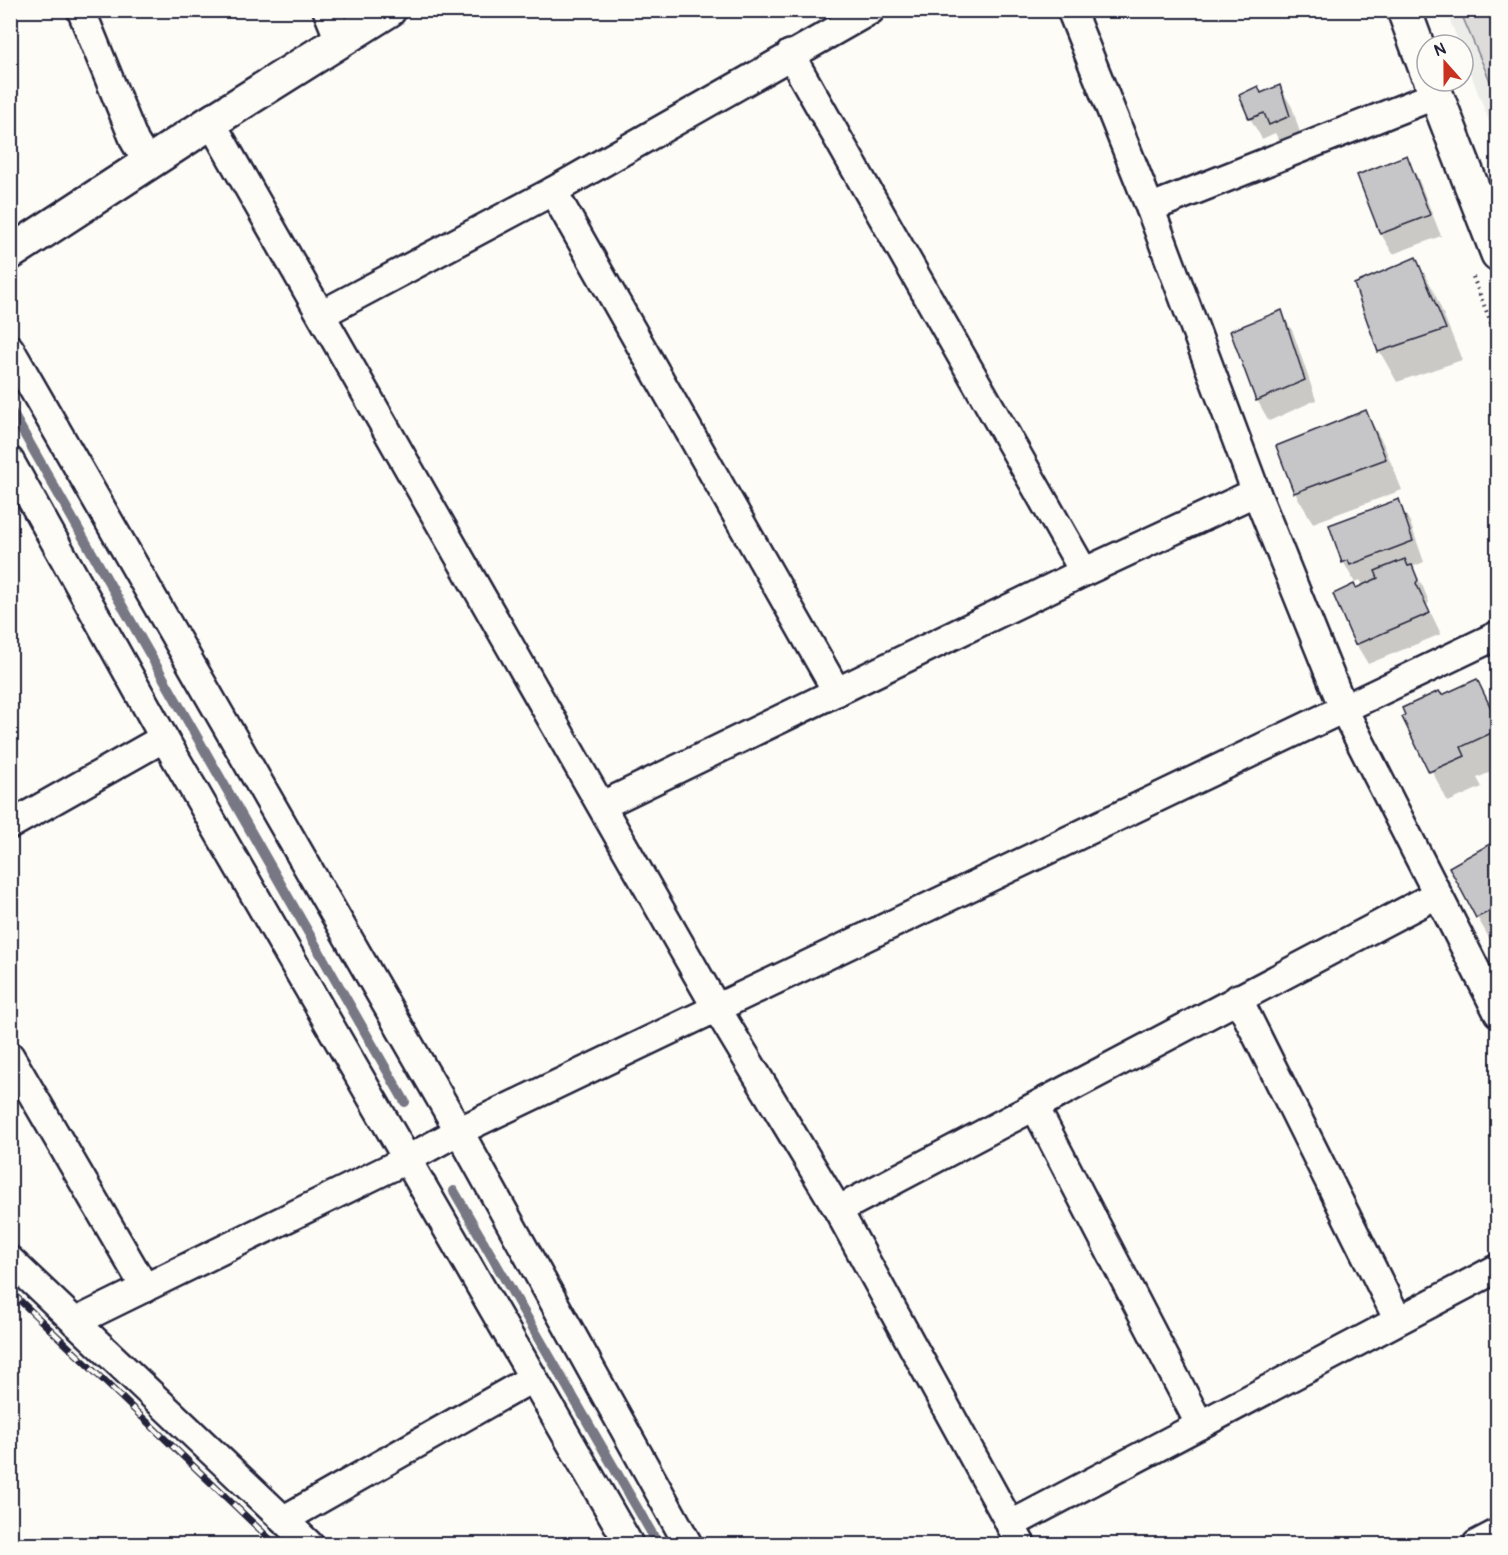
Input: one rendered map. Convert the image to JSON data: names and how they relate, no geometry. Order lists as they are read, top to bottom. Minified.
{"north":"top"}
